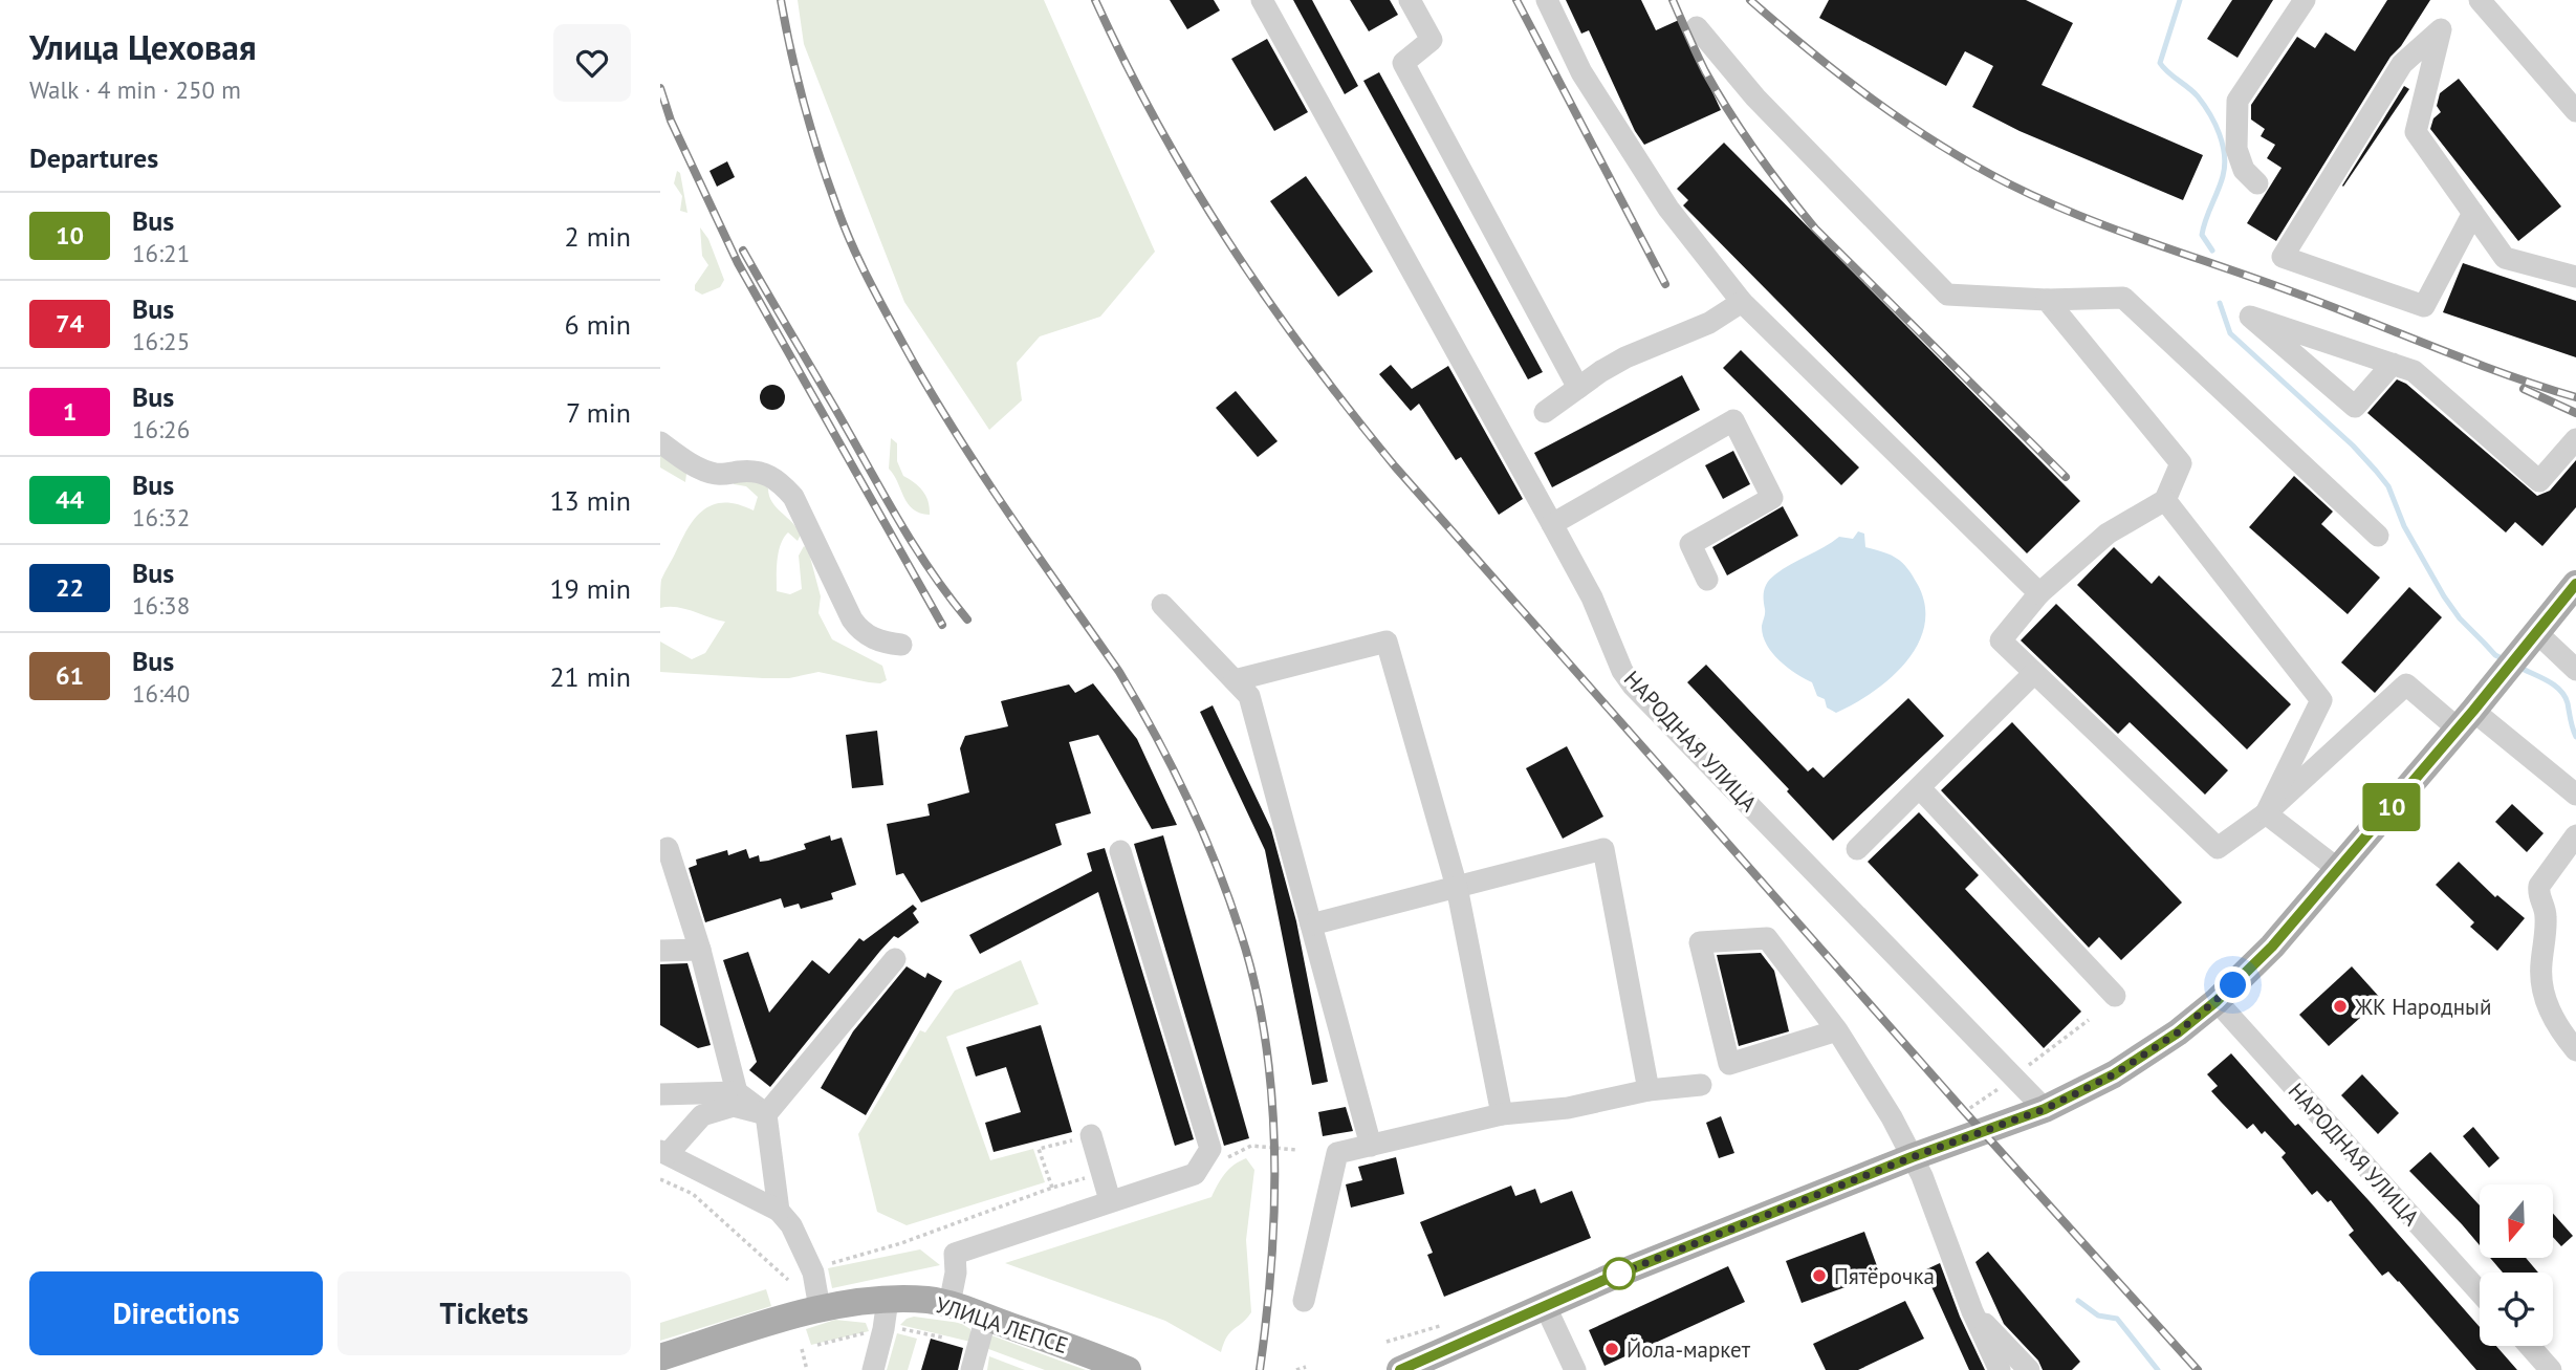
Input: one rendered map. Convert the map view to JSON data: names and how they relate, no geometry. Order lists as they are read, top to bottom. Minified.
{"streets":{"main road":["УЛИЦА ЛЕПСЕ"],"street":["НАРОДНАЯ УЛИЦА"]},"places":["ЖК Народный","Пятёрочка","Йола-маркет"],"lines":["bus line 10"],"north":"bottom","page":{"heading":[["Улица Цеховая","Walk · 4 min · 250 m"],"Departures"],"on_map":"10","list":[{"mark":"10","name":"Bus","note":"16:21","value":"2 min"},{"mark":"74","name":"Bus","note":"16:25","value":"6 min"},{"mark":"1","name":"Bus","note":"16:26","value":"7 min"},{"mark":"44","name":"Bus","note":"16:32","value":"13 min"},{"mark":"22","name":"Bus","note":"16:38","value":"19 min"},{"mark":"61","name":"Bus","note":"16:40","value":"21 min"}],"buttons":["Directions","Tickets"]}}
